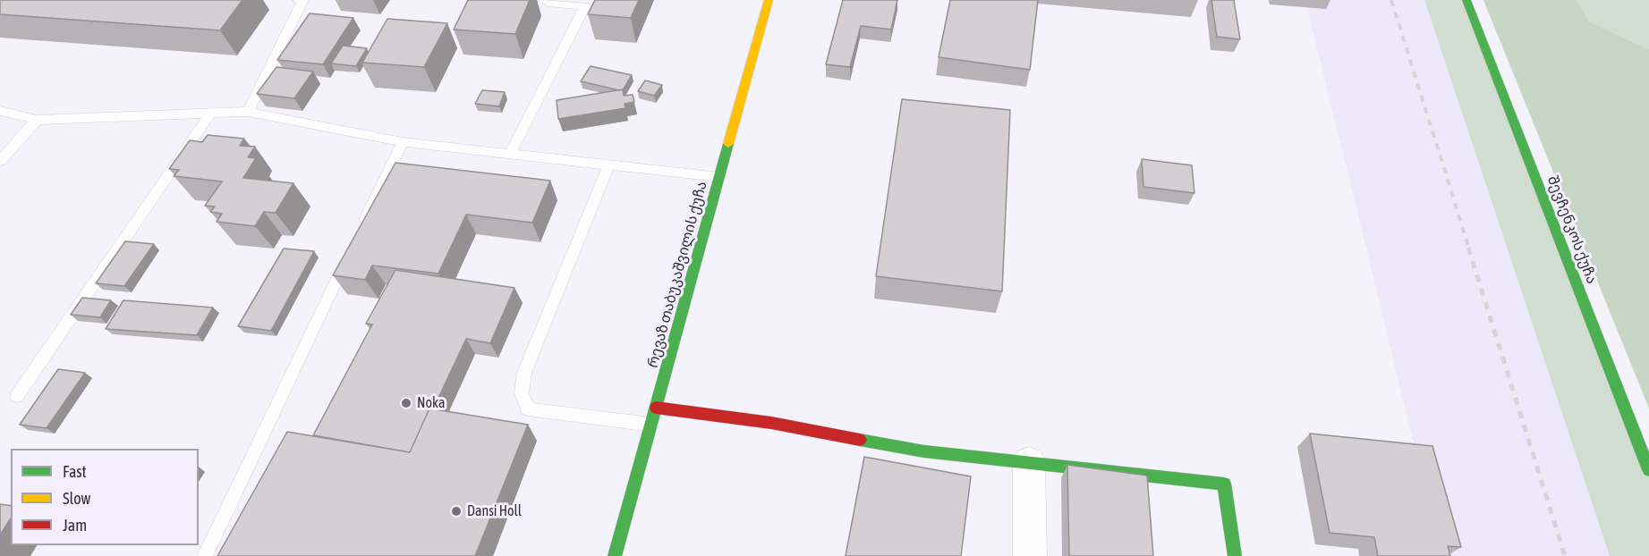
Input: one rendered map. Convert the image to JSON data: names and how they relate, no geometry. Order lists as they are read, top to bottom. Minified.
{"streets":{"street":["შევჩენკოს ქუჩა","რევაზ თაბუკაშვილის ქუჩა"]},"places":["Noka","Dansi Holl"],"legend":["Fast","Slow","Jam"]}
